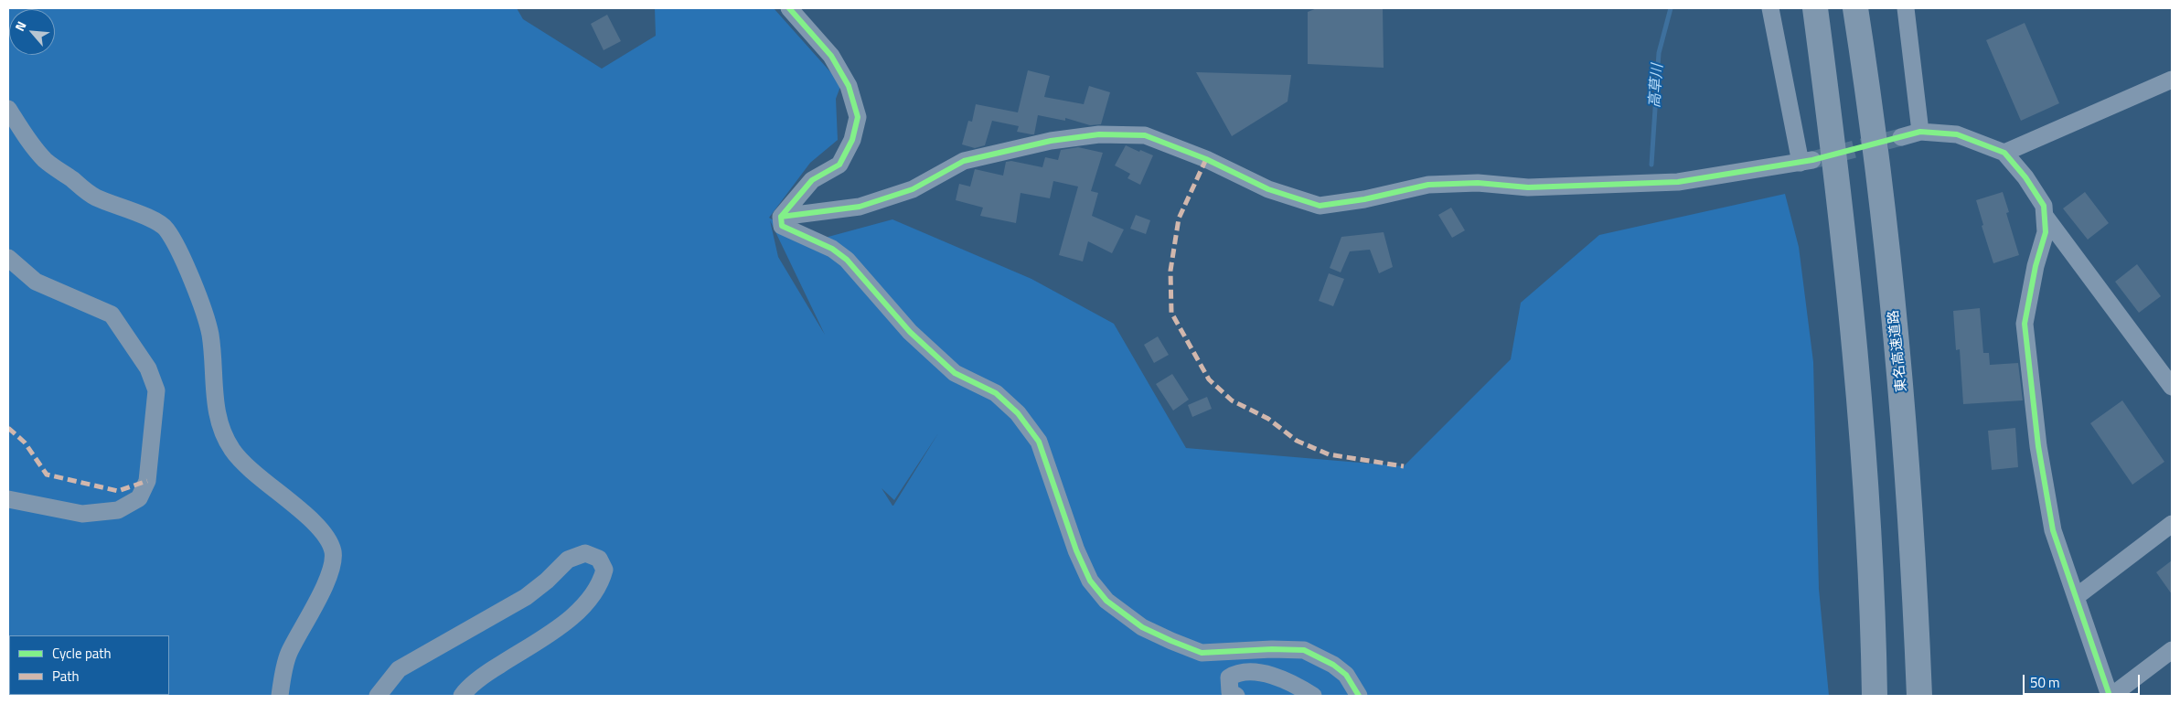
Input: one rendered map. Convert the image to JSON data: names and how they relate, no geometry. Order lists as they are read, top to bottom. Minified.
{"streets":{"highway":["東名高速道路"]},"water":["高草川"],"legend":["Cycle path","Path"],"scale_bar":"50 m","north":"top left"}
